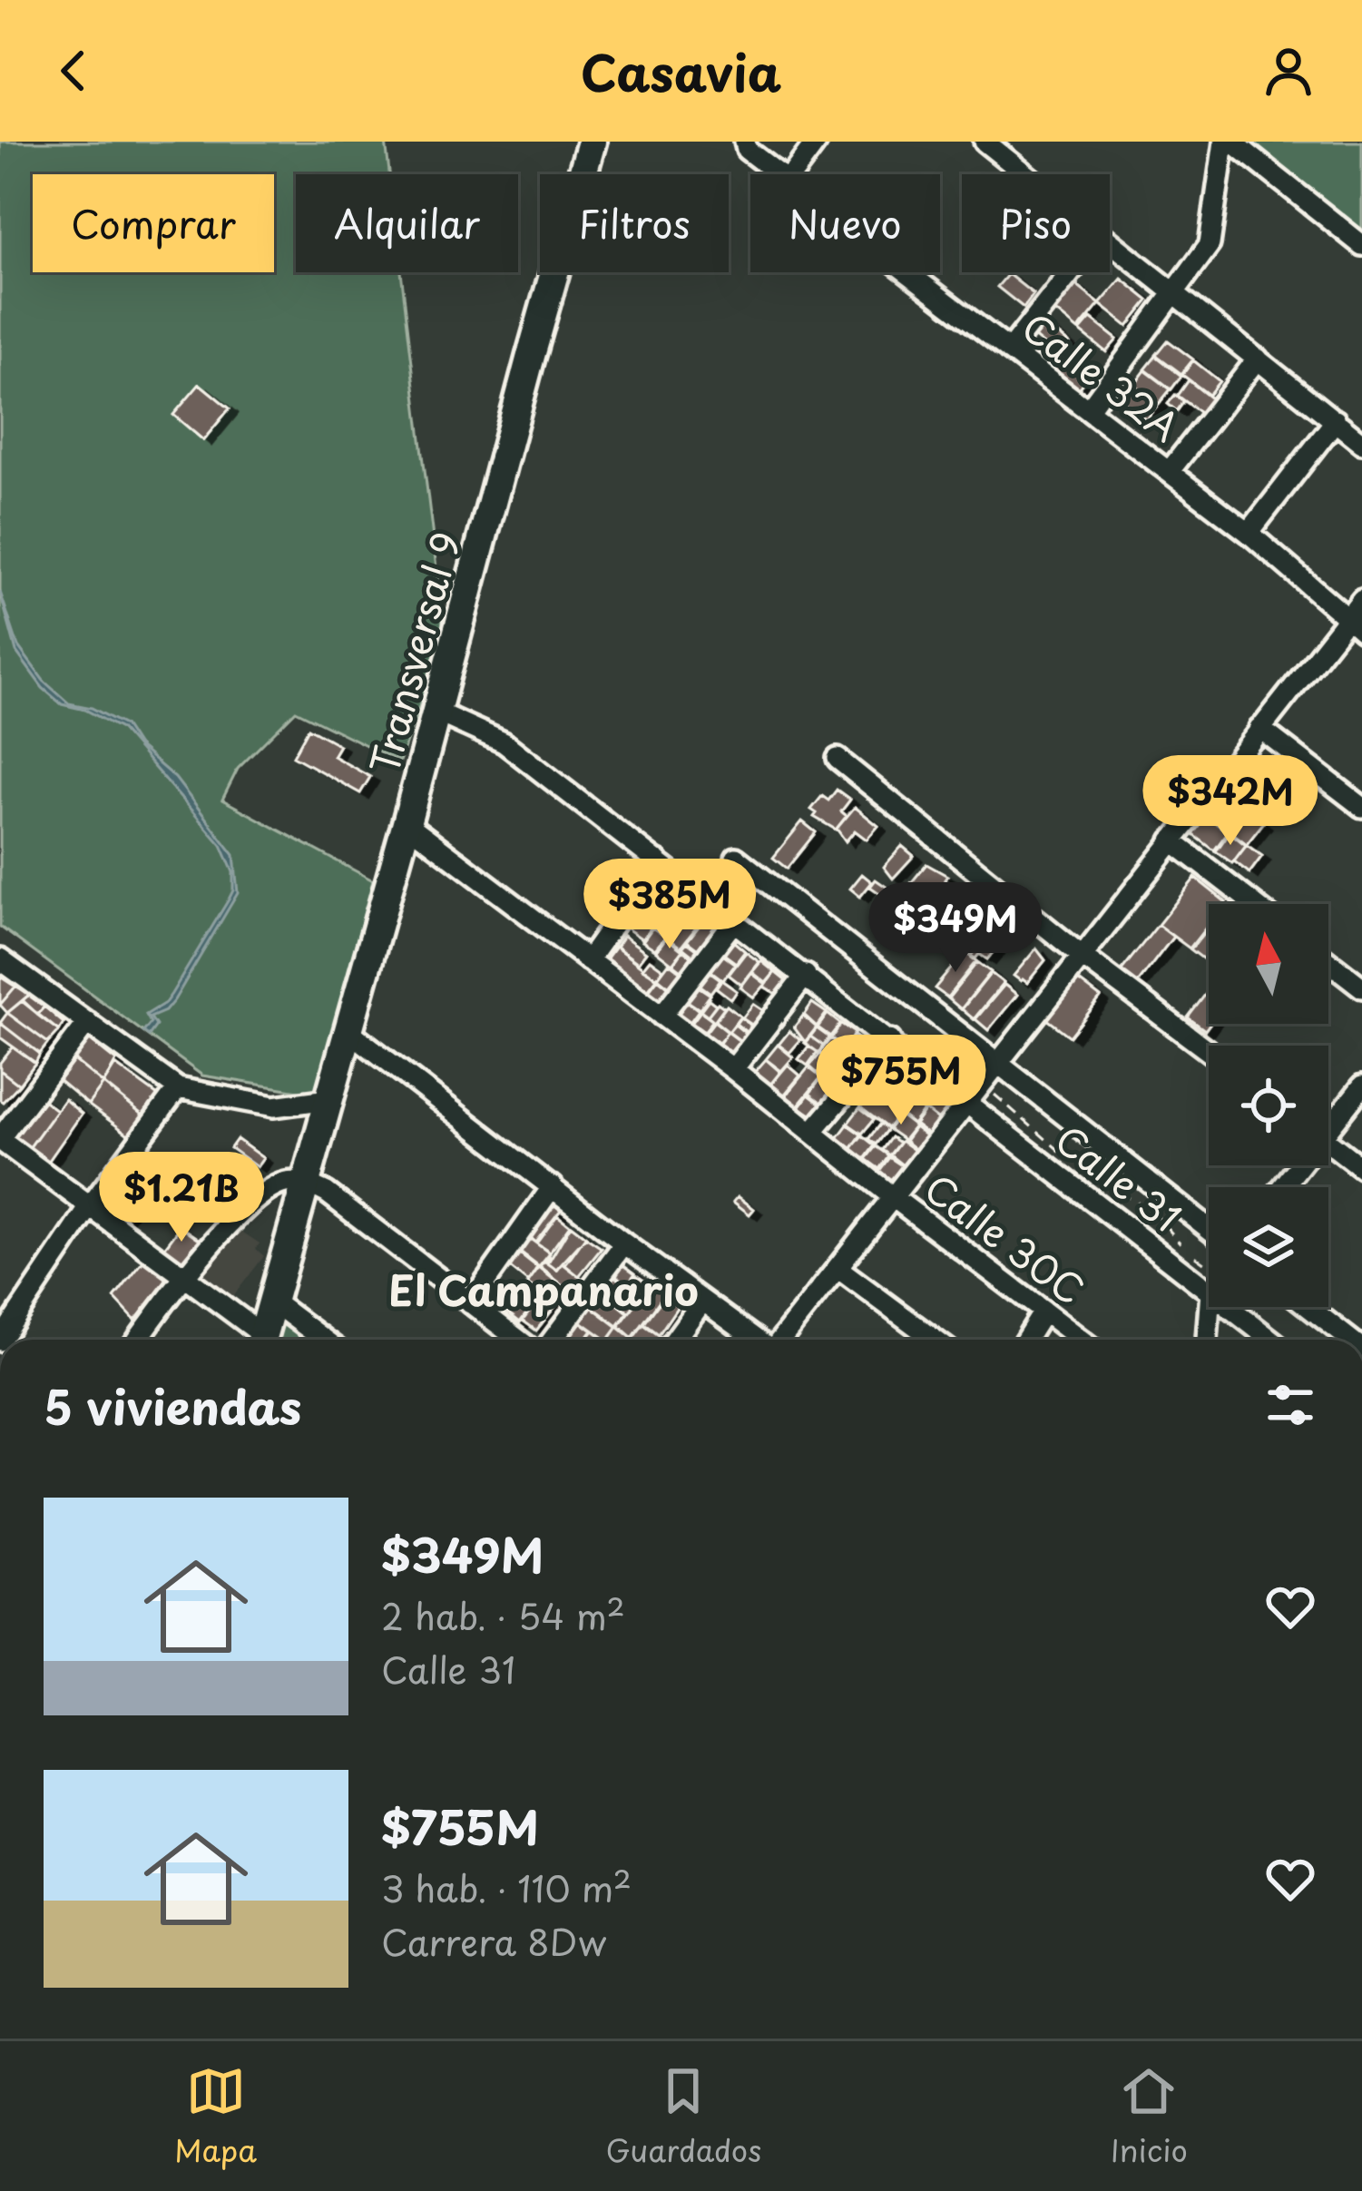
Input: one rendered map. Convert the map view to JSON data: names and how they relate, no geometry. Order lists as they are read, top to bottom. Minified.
{"streets":{"main road":["Transversal 9"],"street":["Calle 32A","Calle 31","Calle 30C"]},"crossings":[["Transversal 9","Calle 31"],["Transversal 9","Calle 30C"]],"districts":["El Campanario"],"north":"top","page":{"header":"Casavia","chip":["Comprar","Alquilar","Filtros","Nuevo","Piso"],"price":["$342M","$385M","$349M","$755M","$1.21B"],"heading":"5 viviendas","list":[{"name":"$349M","note":"2 hab. · 54 m² · Calle 31"},{"name":"$755M","note":"3 hab. · 110 m² · Carrera 8Dw"}],"tabs":["Mapa","Guardados","Inicio"]}}
